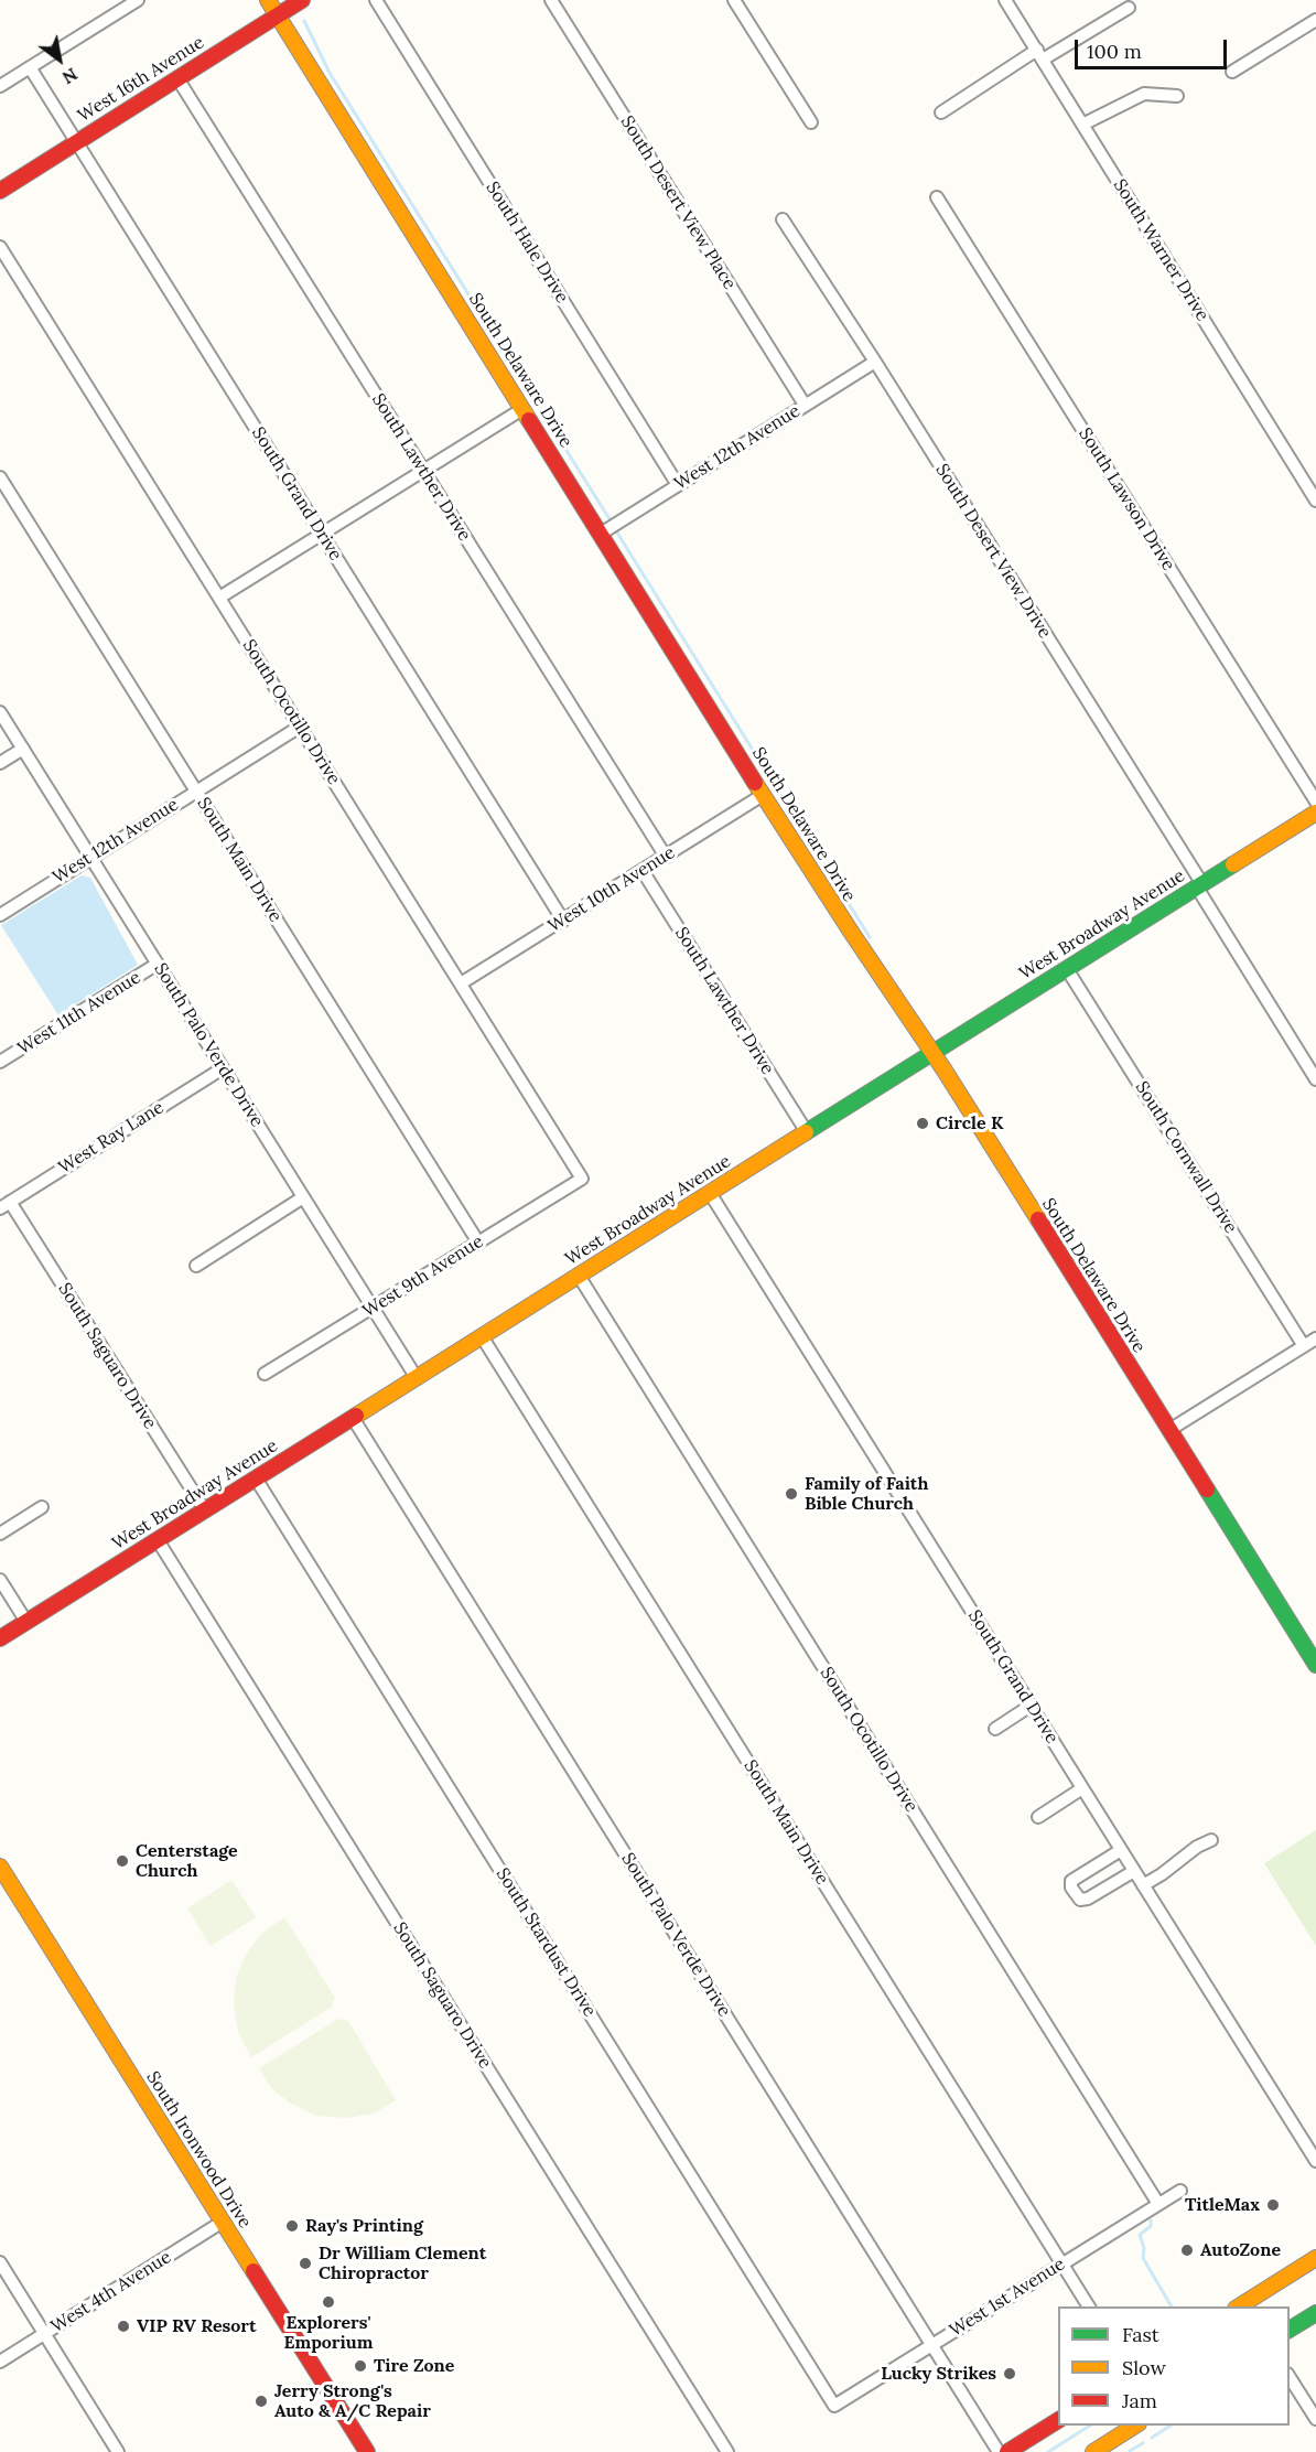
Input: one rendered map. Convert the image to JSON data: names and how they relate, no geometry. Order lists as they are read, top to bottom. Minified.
{"streets":{"main road":["West 16th Avenue","South Delaware Drive","West Broadway Avenue","South Ironwood Drive"],"street":["South Desert View Place","South Hale Drive","South Warner Drive","West 12th Avenue","South Lawther Drive","South Grand Drive","South Lawson Drive","South Desert View Drive","South Ocotillo Drive","South Main Drive","West 10th Avenue","West 11th Avenue","South Palo Verde Drive","West Ray Lane","South Cornwall Drive","West 9th Avenue","South Saguaro Drive","South Stardust Drive","West 4th Avenue","West 1st Avenue"]},"crossings":[["West 16th Avenue","South Delaware Drive"],["West 16th Avenue","South Lawther Drive"],["West 16th Avenue","South Grand Drive"],["South Desert View Place","West 12th Avenue"],["South Hale Drive","West 12th Avenue"],["South Delaware Drive","West 12th Avenue"],["South Delaware Drive","West 10th Avenue"],["South Delaware Drive","West Broadway Avenue"],["West 12th Avenue","South Desert View Drive"],["West 12th Avenue","South Ocotillo Drive"],["West 12th Avenue","South Main Drive"],["West 12th Avenue","South Palo Verde Drive"],["South Lawther Drive","West 10th Avenue"],["South Lawther Drive","West Broadway Avenue"],["South Grand Drive","West 10th Avenue"],["South Grand Drive","West Broadway Avenue"],["South Desert View Drive","West Broadway Avenue"],["South Ocotillo Drive","West 10th Avenue"],["South Ocotillo Drive","West Broadway Avenue"],["South Ocotillo Drive","West 9th Avenue"],["South Ocotillo Drive","West 1st Avenue"],["South Main Drive","West Broadway Avenue"],["South Main Drive","West 9th Avenue"],["South Main Drive","West 1st Avenue"],["West Broadway Avenue","South Palo Verde Drive"],["West Broadway Avenue","South Cornwall Drive"],["West Broadway Avenue","South Saguaro Drive"],["West Broadway Avenue","South Stardust Drive"],["West 11th Avenue","South Palo Verde Drive"],["South Palo Verde Drive","West Ray Lane"],["South Palo Verde Drive","West 9th Avenue"],["South Palo Verde Drive","West 1st Avenue"],["West Ray Lane","South Saguaro Drive"],["South Stardust Drive","West 1st Avenue"],["South Ironwood Drive","West 4th Avenue"]],"places":["Circle K","Family of Faith Bible Church","Centerstage Church","TitleMax","Ray's Printing","AutoZone","Dr William Clement Chiropractor","Explorers' Emporium","VIP RV Resort","Tire Zone","Lucky Strikes","Jerry Strong's Auto & A/C Repair"],"legend":["Fast","Slow","Jam"],"scale_bar":"100 m","north":"bottom right"}
